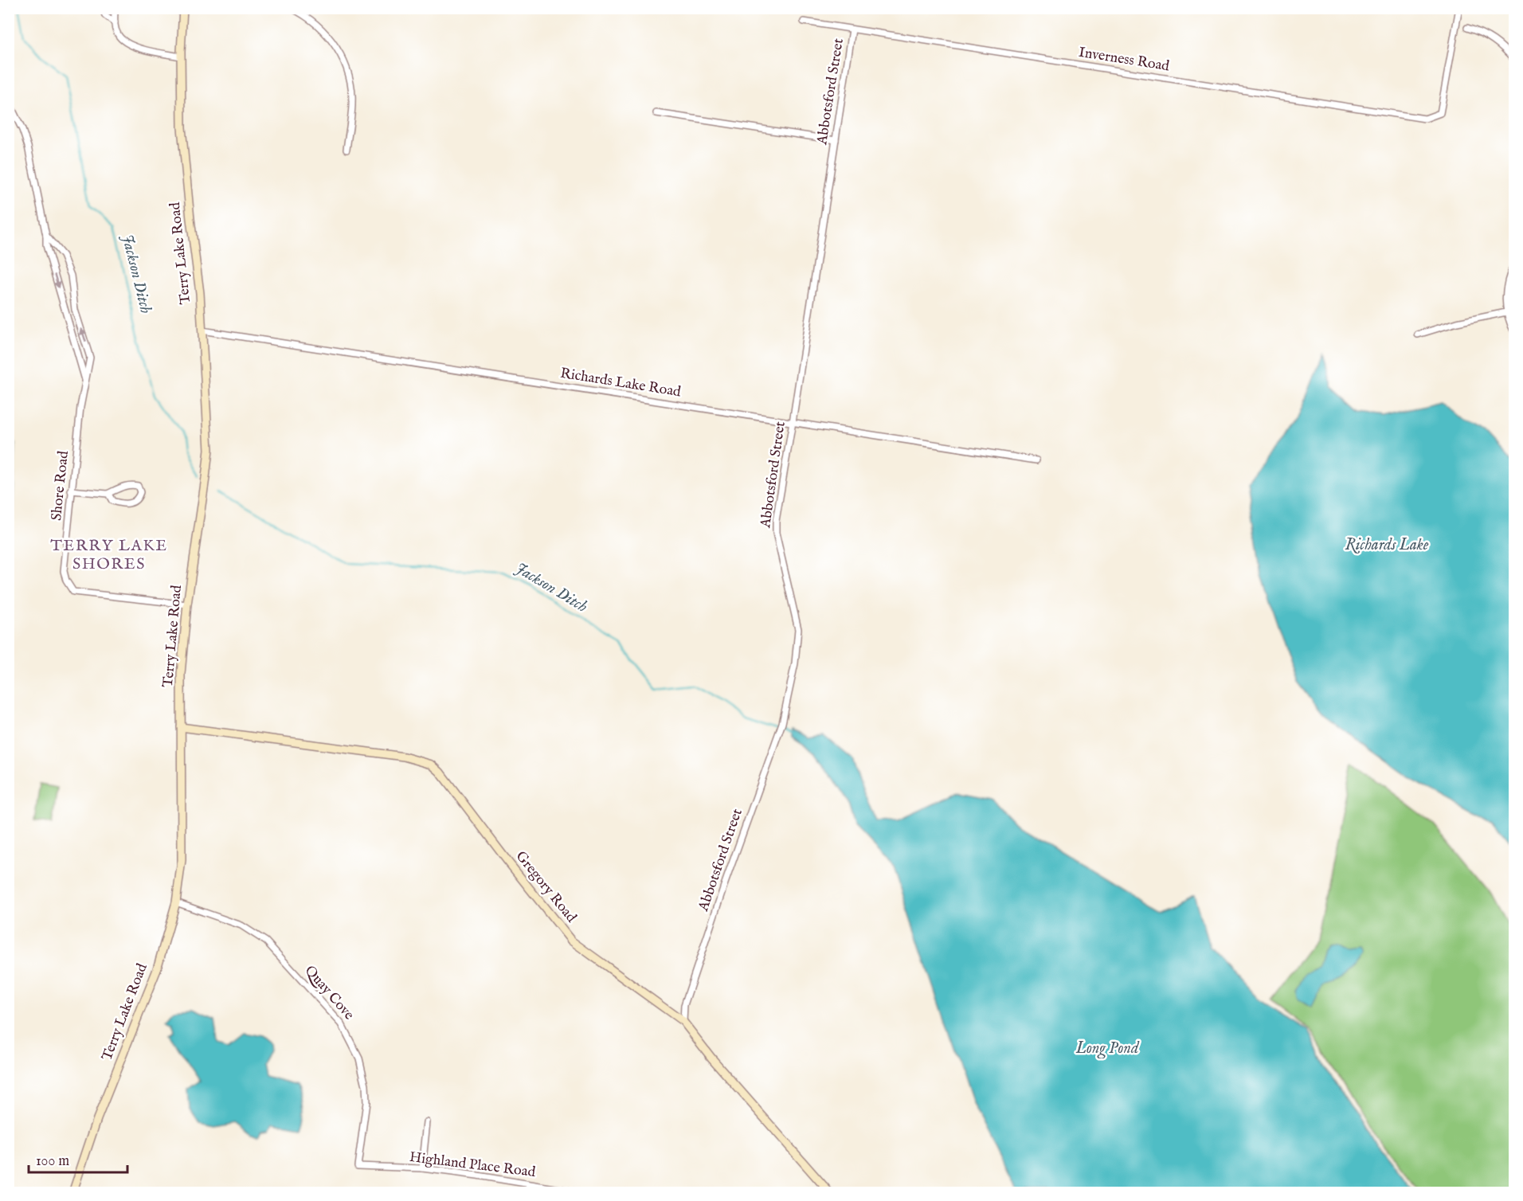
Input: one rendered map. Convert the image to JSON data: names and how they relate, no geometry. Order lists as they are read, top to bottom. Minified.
{"streets":{"main road":["Terry Lake Road","Gregory Road"],"street":["Inverness Road","Abbotsford Street","Richards Lake Road","Shore Road","Quay Cove","Highland Place Road"]},"crossings":[["Inverness Road","Abbotsford Street"],["Abbotsford Street","Richards Lake Road"],["Abbotsford Street","Gregory Road"],["Terry Lake Road","Richards Lake Road"],["Terry Lake Road","Shore Road"],["Terry Lake Road","Gregory Road"],["Terry Lake Road","Quay Cove"],["Quay Cove","Highland Place Road"]],"districts":["TERRY LAKE SHORES"],"water":["Jackson Ditch","Richards Lake","Long Pond"],"scale_bar":"100 m"}
